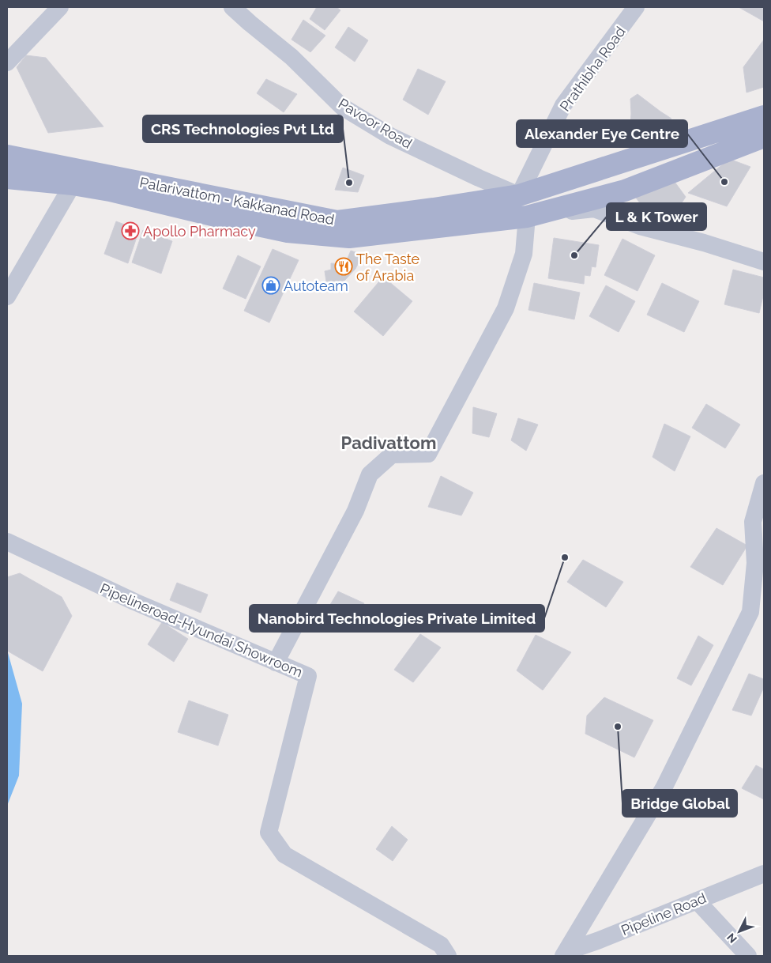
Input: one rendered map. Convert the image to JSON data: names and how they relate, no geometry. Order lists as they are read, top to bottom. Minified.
{"streets":{"main road":["Palarivattom - Kakkanad Road"],"street":["Prathibha Road","Pavoor Road","Pipelineroad-Hyundai Showroom","Pipeline Road"]},"crossings":[["Prathibha Road","Pavoor Road"],["Prathibha Road","Palarivattom - Kakkanad Road"],["Pavoor Road","Palarivattom - Kakkanad Road"]],"districts":["Padivattom"],"places":{"other":["Alexander Eye Centre","CRS Technologies Pvt Ltd","L & K Tower","Nanobird Technologies Private Limited","Bridge Global"],"pharmacy":["Apollo Pharmacy"],"restaurant":["The Taste of Arabia"],"shop":["Autoteam"]},"north":"bottom left"}
